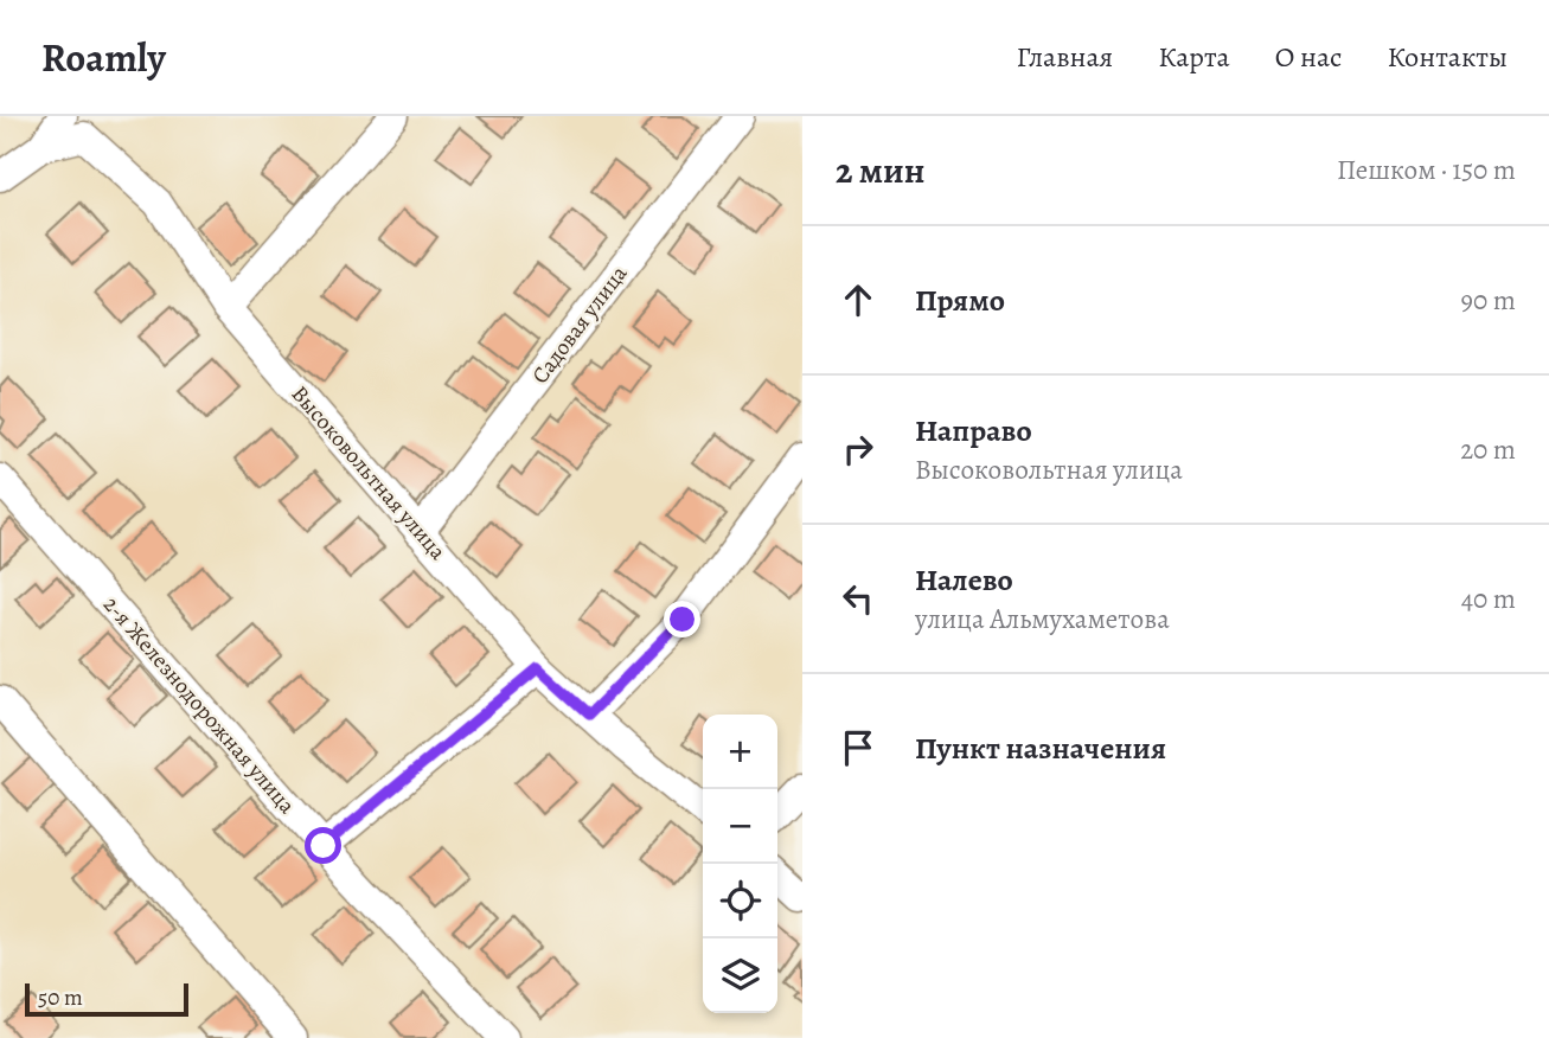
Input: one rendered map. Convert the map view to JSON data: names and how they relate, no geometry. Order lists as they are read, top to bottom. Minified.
{"streets":{"street":["Садовая улица","Высоковольтная улица","2-я Железнодорожная улица"]},"crossings":[["Садовая улица","Высоковольтная улица"]],"scale_bar":"50 m","page":{"header":"Roamly","nav":["Главная","Карта","О нас","Контакты"],"heading":["2 мин","Пешком · 150 m"],"list":[["Прямо","90 m"],["Направо","Высоковольтная улица","20 m"],["Налево","улица Альмухаметова","40 m"],"Пункт назначения"],"map_buttons":["+","−"],"scale":"50 m"}}
